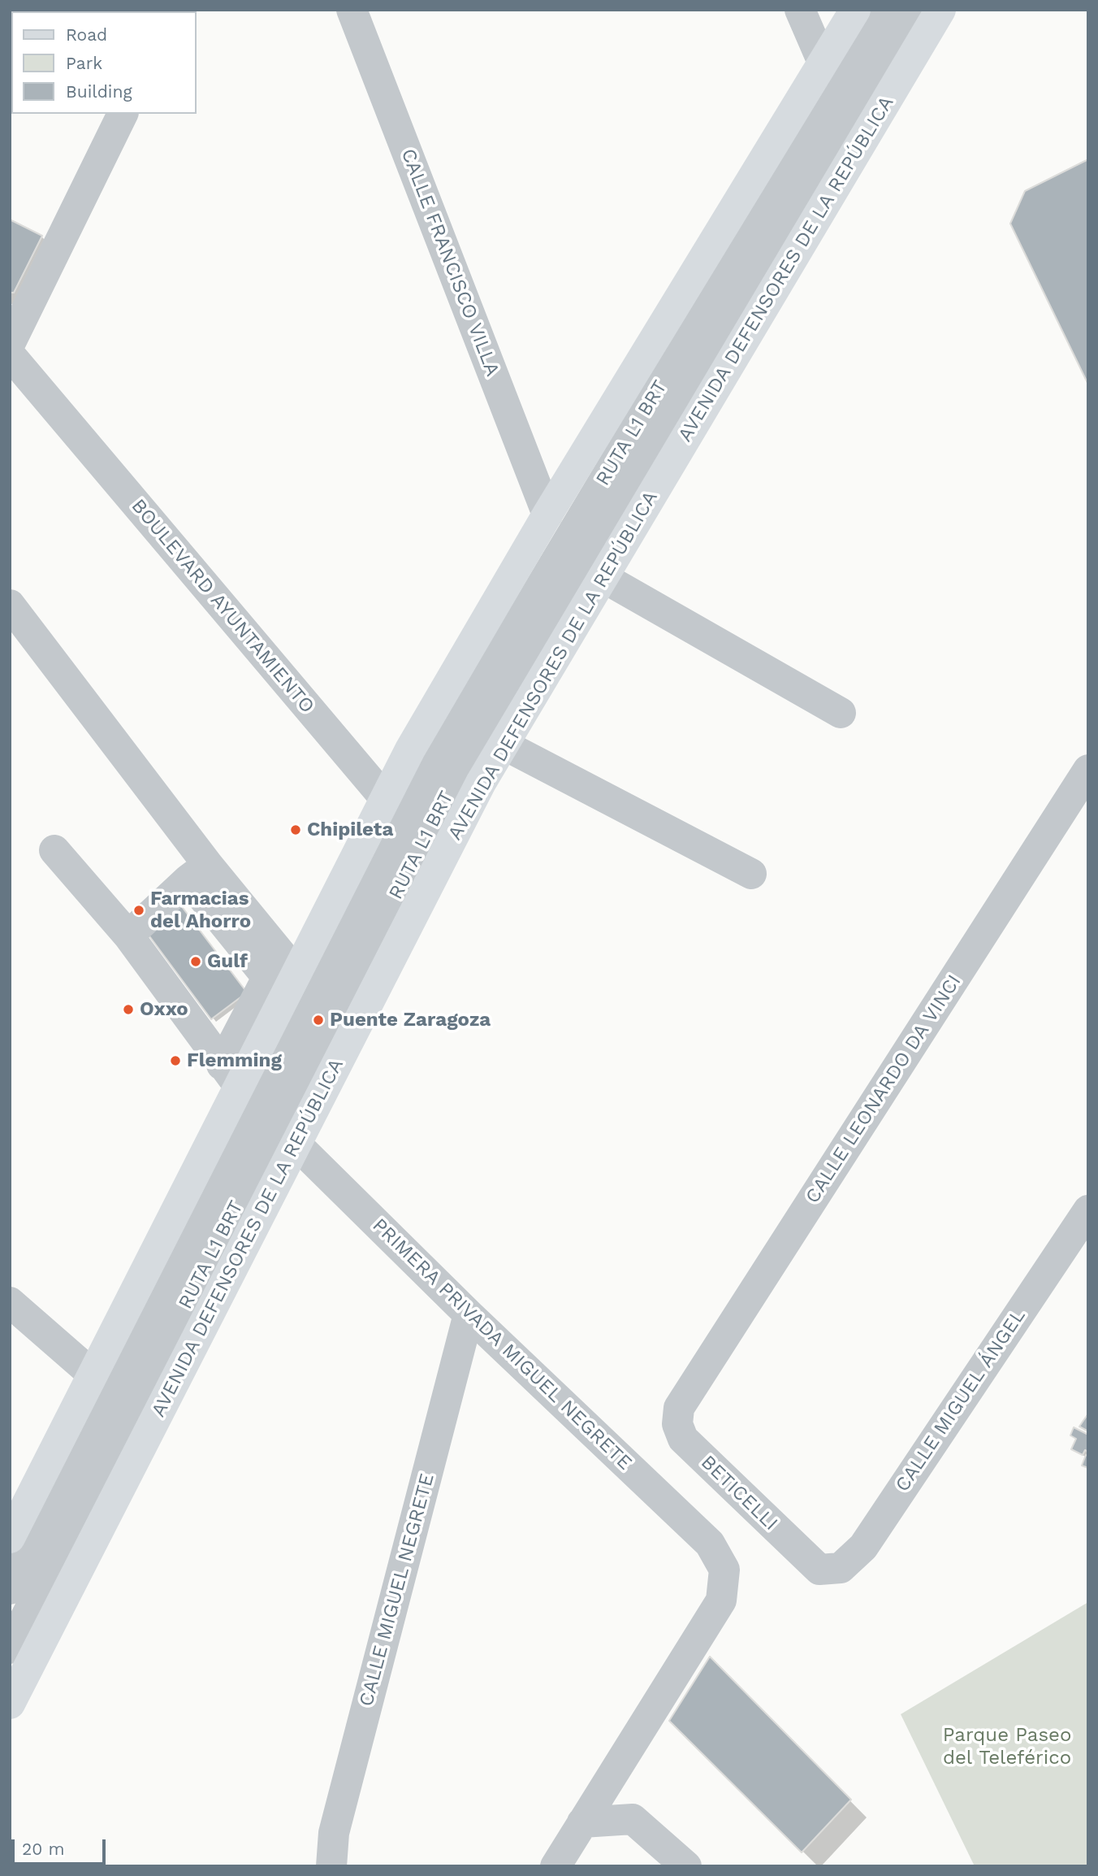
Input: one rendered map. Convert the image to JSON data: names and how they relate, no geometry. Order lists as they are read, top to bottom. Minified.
{"streets":{"main road":["AVENIDA DEFENSORES DE LA REPÚBLICA"],"street":["CALLE FRANCISCO VILLA","RUTA L1 BRT","BOULEVARD AYUNTAMIENTO","CALLE LEONARDO DA VINCI","PRIMERA PRIVADA MIGUEL NEGRETE","CALLE MIGUEL ÁNGEL","BETICELLI","CALLE MIGUEL NEGRETE"]},"crossings":[["CALLE FRANCISCO VILLA","AVENIDA DEFENSORES DE LA REPÚBLICA"],["AVENIDA DEFENSORES DE LA REPÚBLICA","RUTA L1 BRT"],["AVENIDA DEFENSORES DE LA REPÚBLICA","BOULEVARD AYUNTAMIENTO"],["AVENIDA DEFENSORES DE LA REPÚBLICA","PRIMERA PRIVADA MIGUEL NEGRETE"],["RUTA L1 BRT","BOULEVARD AYUNTAMIENTO"],["CALLE LEONARDO DA VINCI","BETICELLI"],["PRIMERA PRIVADA MIGUEL NEGRETE","CALLE MIGUEL NEGRETE"],["CALLE MIGUEL ÁNGEL","BETICELLI"]],"parks":["Parque Paseo del Teleférico"],"places":["Chipileta","Farmacias del Ahorro","Gulf","Oxxo","Puente Zaragoza","Flemming"],"legend":["Road","Park","Building"],"scale_bar":"20 m"}
